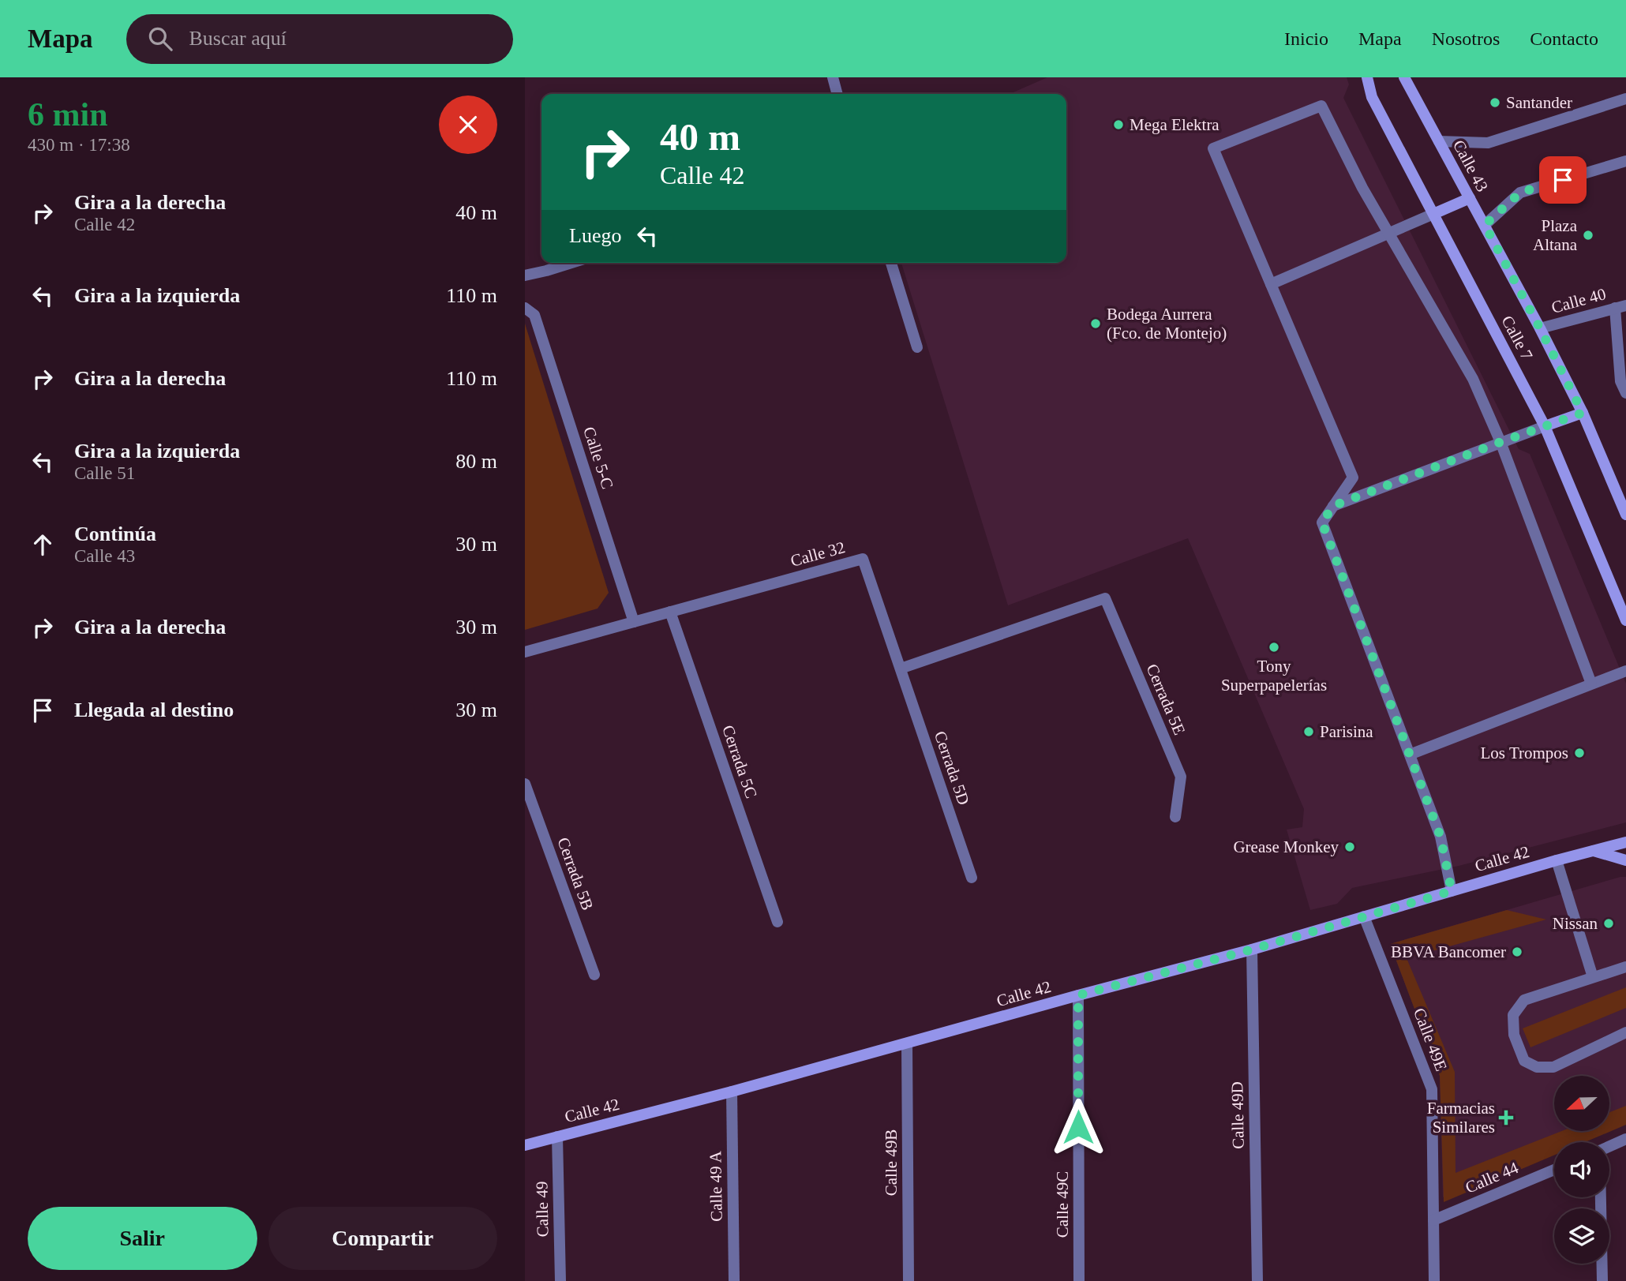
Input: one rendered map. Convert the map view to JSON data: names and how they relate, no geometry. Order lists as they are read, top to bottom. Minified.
{"streets":{"main road":["Calle 43","Calle 7","Calle 42"],"street":["Calle 40","Calle 5-C","Calle 32","Cerrada 5E","Cerrada 5C","Cerrada 5D","Cerrada 5B","Calle 49E","Calle 49D","Calle 49B","Calle 44","Calle 49 A","Calle 49C","Calle 49"]},"crossings":[["Calle 43","Calle 40"],["Calle 5-C","Calle 32"],["Calle 32","Cerrada 5E"],["Calle 32","Cerrada 5C"],["Calle 32","Cerrada 5D"],["Cerrada 5E","Cerrada 5D"],["Calle 42","Calle 49E"],["Calle 42","Calle 49D"],["Calle 42","Calle 49B"],["Calle 42","Calle 49 A"],["Calle 42","Calle 49C"],["Calle 42","Calle 49"],["Calle 49E","Calle 44"]],"places":{"other":["Santander","Mega Elektra","Plaza Altana","Bodega Aurrera (Fco. de Montejo)","Tony Superpapelerías","Parisina","Los Trompos","Grease Monkey","Nissan","BBVA Bancomer"],"health":["Farmacias Similares"]},"north":"left","page":{"header":"Mapa","search":"Buscar aquí","nav":["Inicio","Mapa","Nosotros","Contacto"],"heading":["6 min","430 m · 17:38"],"turn":["40 m","Calle 42"],"list":[{"name":"Gira a la derecha","note":"Calle 42","value":"40 m"},{"name":"Gira a la izquierda","value":"110 m"},{"name":"Gira a la derecha","value":"110 m"},{"name":"Gira a la izquierda","note":"Calle 51","value":"80 m"},{"name":"Continúa","note":"Calle 43","value":"30 m"},{"name":"Gira a la derecha","value":"30 m"},{"name":"Llegada al destino","value":"30 m"}],"then":"Luego","buttons":["Salir","Compartir"]}}
